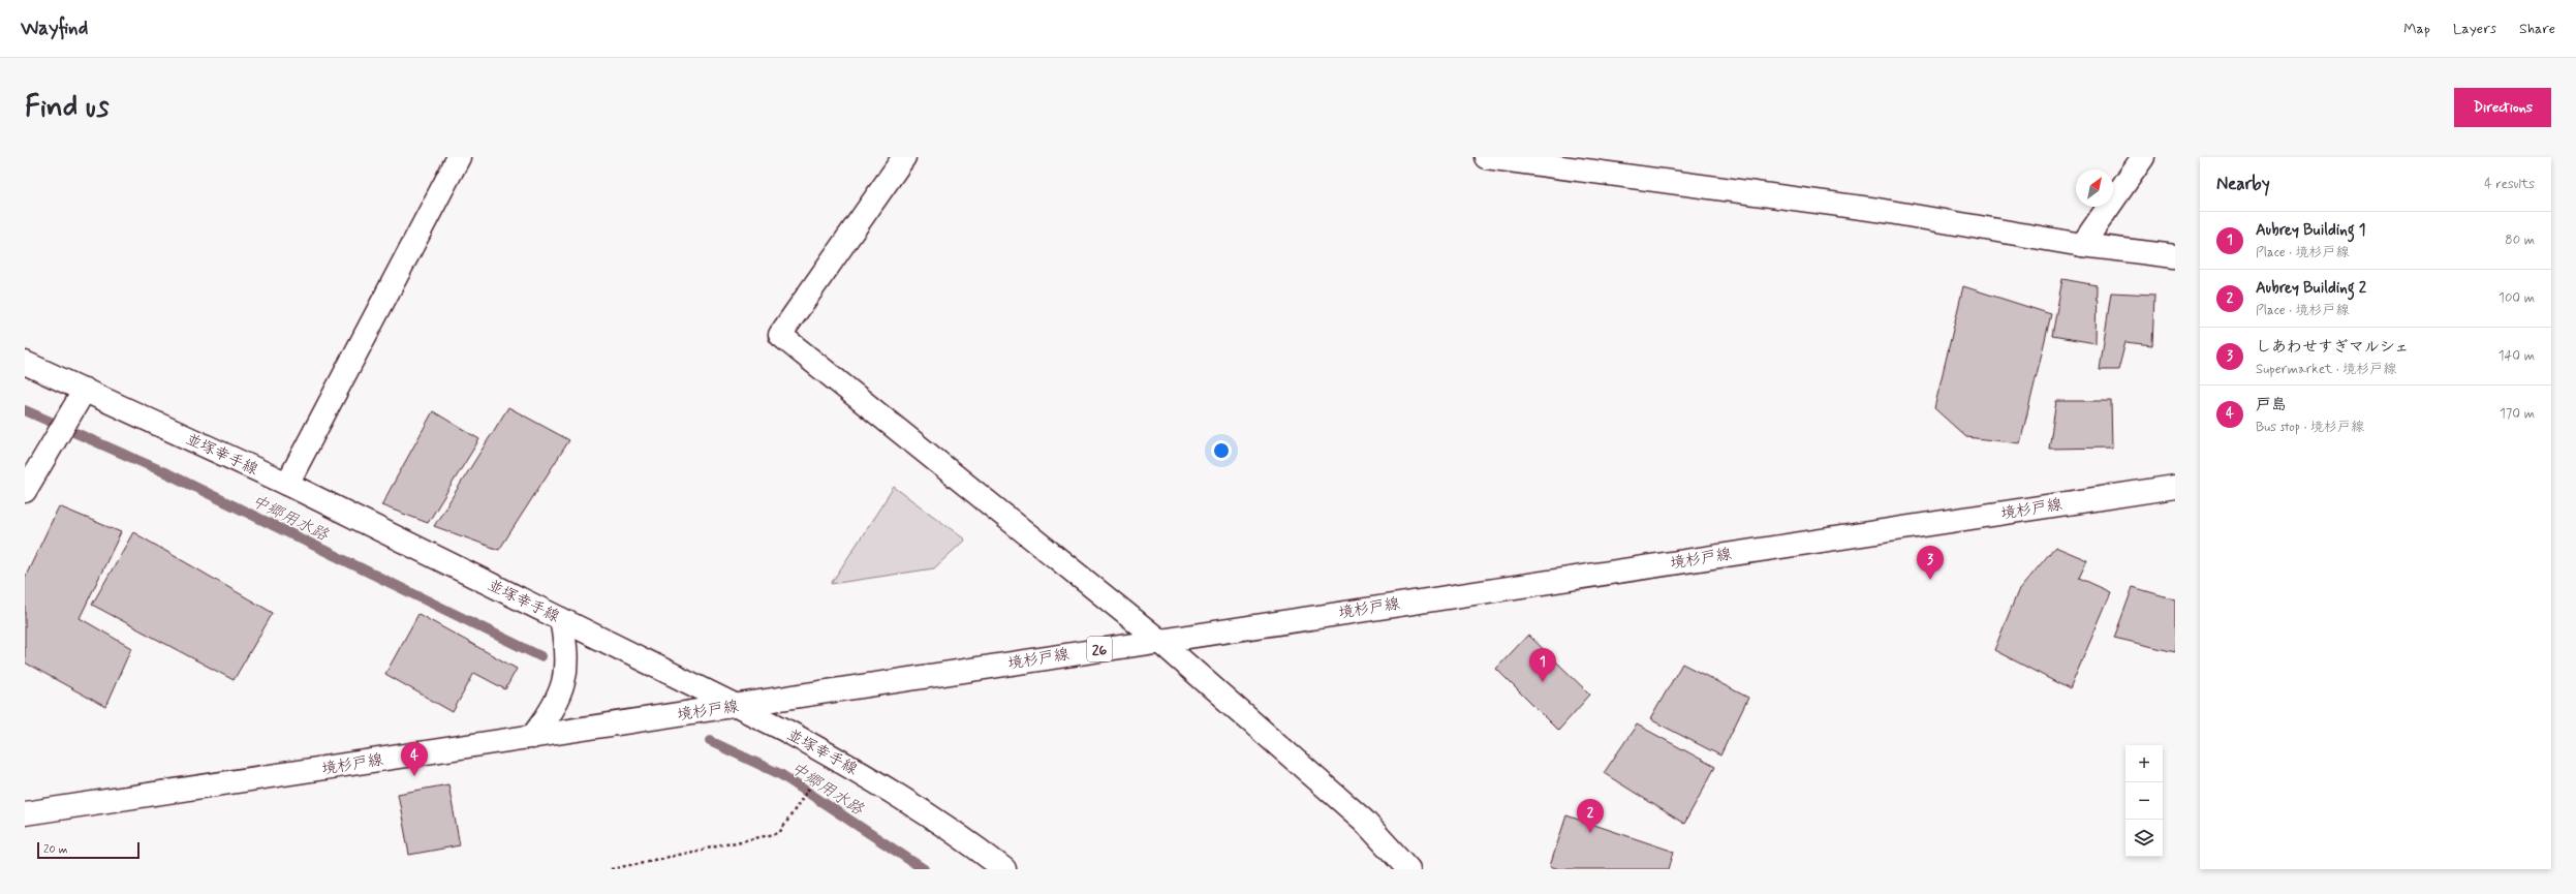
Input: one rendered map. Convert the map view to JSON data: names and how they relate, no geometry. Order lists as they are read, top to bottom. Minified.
{"streets":{"main road":["並塚幸手線","境杉戸線","26"]},"crossings":[["並塚幸手線","境杉戸線"]],"water":["中郷用水路"],"scale_bar":"20 m","north":"top right","page":{"header":"Wayfind","nav":["Map","Layers","Share"],"buttons":"Directions","title":"Find us","heading":["Nearby","4 results"],"list":[{"mark":"1","name":"Aubrey Building 1","note":"Place · 境杉戸線","value":"80 m"},{"mark":"2","name":"Aubrey Building 2","note":"Place · 境杉戸線","value":"100 m"},{"mark":"3","name":"しあわせすぎマルシェ","note":"Supermarket · 境杉戸線","value":"140 m"},{"mark":"4","name":"戸島","note":"Bus stop · 境杉戸線","value":"170 m"}],"pins":["3","1","4","2"],"map_buttons":["+","−"],"scale":"20 m"}}
